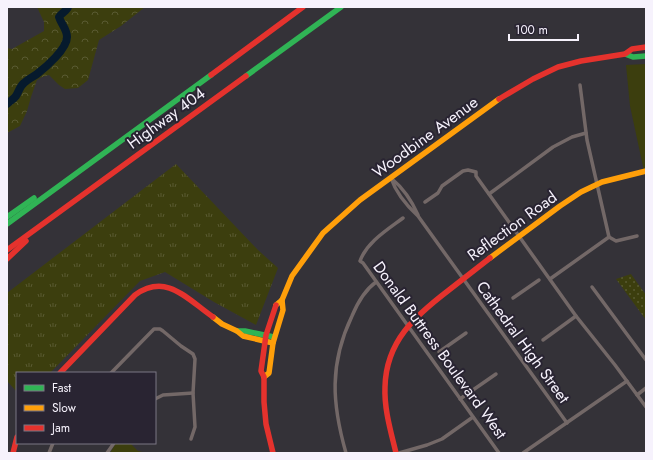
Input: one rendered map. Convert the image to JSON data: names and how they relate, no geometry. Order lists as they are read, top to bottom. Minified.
{"streets":{"main road":["Highway 404","Woodbine Avenue","Reflection Road"],"street":["Cathedral High Street","Donald Buttress Boulevard West"]},"crossings":[["Woodbine Avenue","Cathedral High Street"],["Reflection Road","Cathedral High Street"],["Reflection Road","Donald Buttress Boulevard West"]],"legend":["Fast","Slow","Jam"],"scale_bar":"100 m"}
